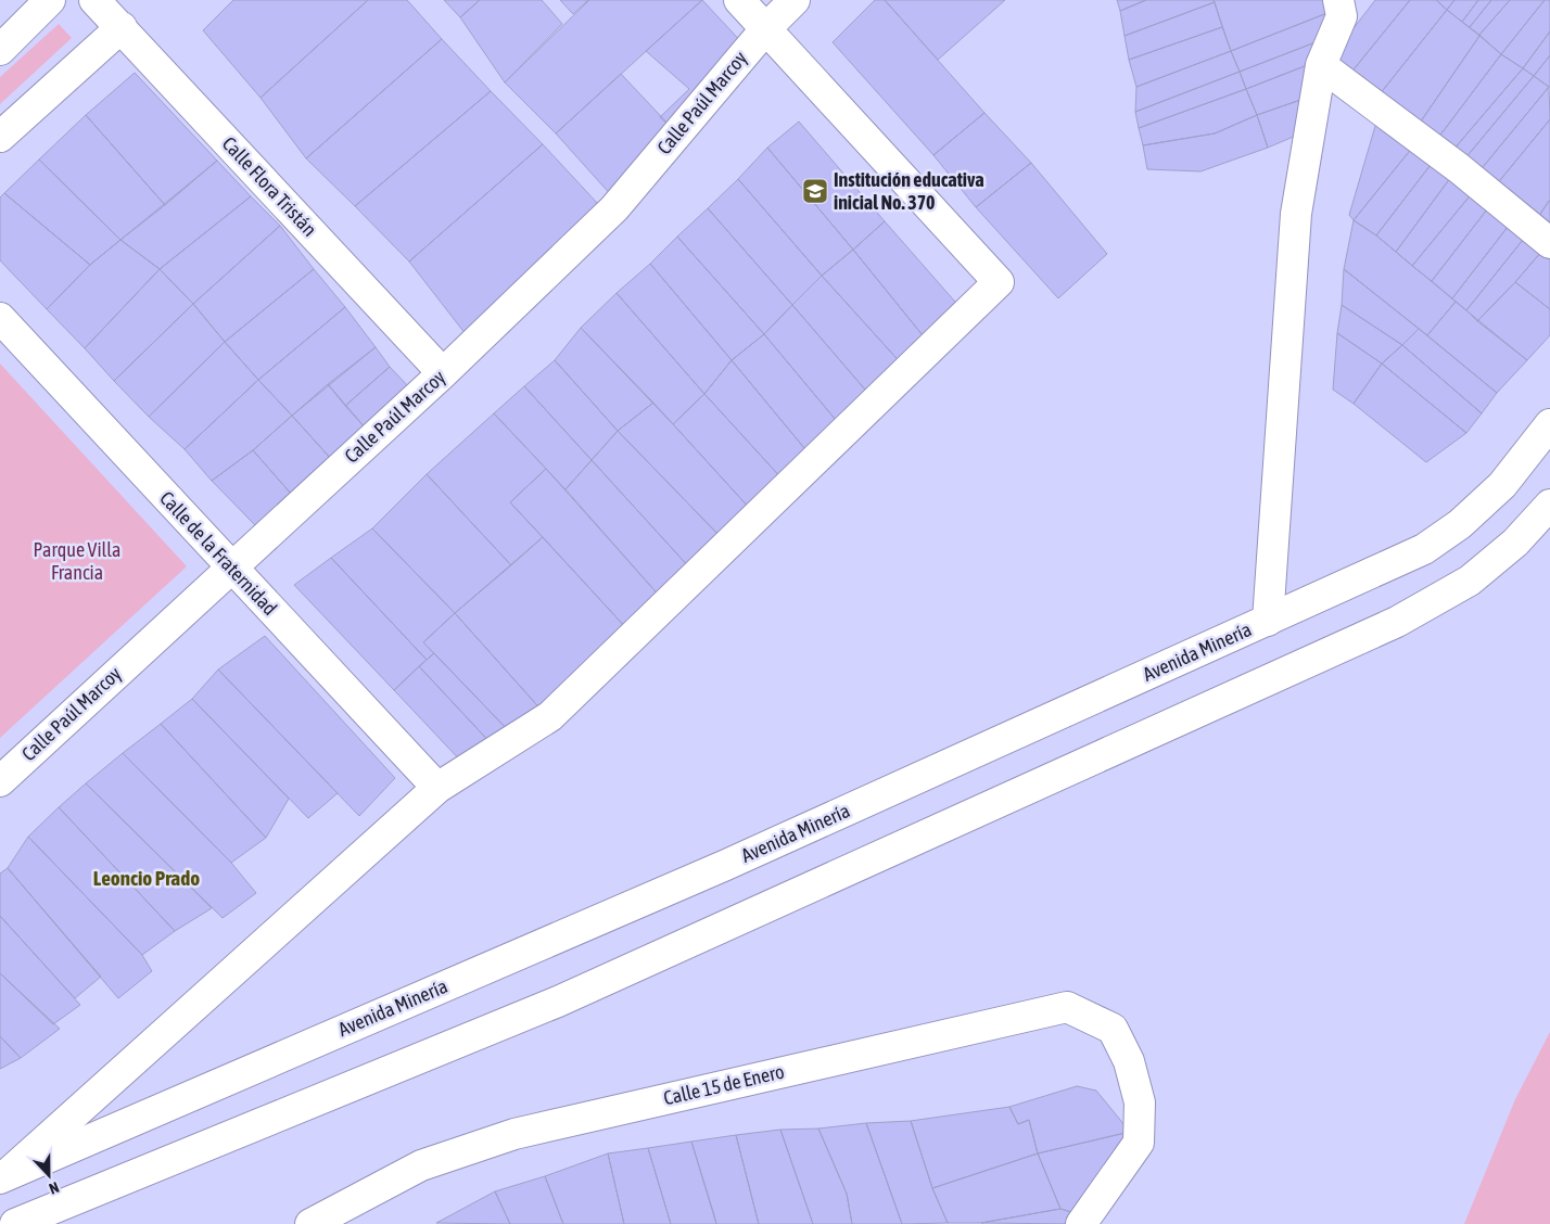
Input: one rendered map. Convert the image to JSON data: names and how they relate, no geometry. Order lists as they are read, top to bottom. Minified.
{"streets":{"street":["Calle Paúl Marcoy","Calle Flora Tristán","Calle de la Fraternidad","Avenida Minería","Calle 15 de Enero"]},"crossings":[["Calle Paúl Marcoy","Calle Flora Tristán"],["Calle Paúl Marcoy","Calle de la Fraternidad"]],"districts":["Leoncio Prado"],"parks":["Parque Villa Francia"],"places":{"school or university":["Institución educativa inicial No. 370"]},"north":"bottom"}
